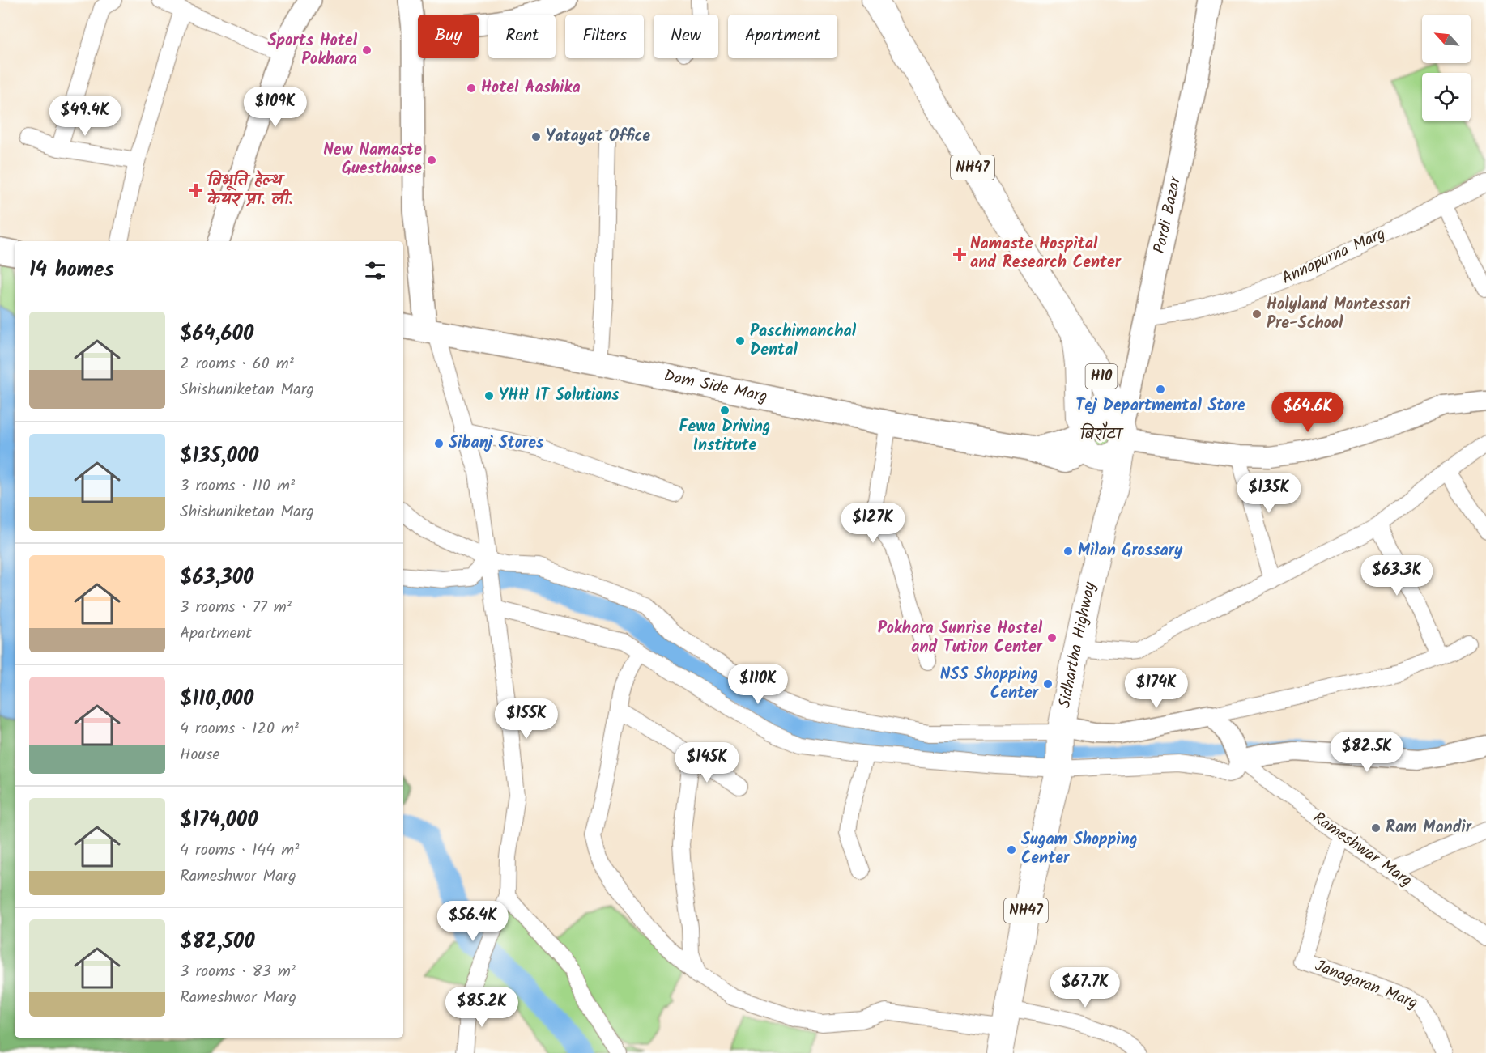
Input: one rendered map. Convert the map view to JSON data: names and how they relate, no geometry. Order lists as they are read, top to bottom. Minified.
{"streets":{"highway":["NH47","H10","Sidhartha Highway"],"main road":["Pardi Bazar","Dam Side Marg"],"street":["Annapurna Marg","Rameshwar Marg","Janagaran Marg"]},"crossings":[["NH47","Sidhartha Highway"],["Pardi Bazar","Annapurna Marg"],["Pardi Bazar","Dam Side Marg"],["Pardi Bazar","Sidhartha Highway"],["Dam Side Marg","Sidhartha Highway"],["Rameshwar Marg","Janagaran Marg"]],"districts":["बिरौटा"],"places":{"other":["Sports Hotel Pokhara","Hotel Aashika","Yatayat Office","New Namaste Guesthouse","Holyland Montessori Pre-School","Paschimanchal Dental","Tej Departmental Store","YHH IT Solutions","Fewa Driving Institute","Sibanj Stores","Milan Grossary","Pokhara Sunrise Hostel and Tution Center","NSS Shopping Center","Ram Mandir","Sugam Shopping Center"],"health":["विभूति हेल्थ केयर प्रा. ली.","Namaste Hospital and Research Center"]},"north":"top left","page":{"chip":["Buy","Rent","Filters","New","Apartment"],"price":["$109K","$49.4K","$64.6K","$135K","$127K","$63.3K","$110K","$174K","$155K","$82.5K","$145K","$56.4K","$67.7K","$85.2K"],"heading":"14 homes","list":[{"name":"$64,600","note":"2 rooms · 60 m² · Shishuniketan Marg"},{"name":"$135,000","note":"3 rooms · 110 m² · Shishuniketan Marg"},{"name":"$63,300","note":"3 rooms · 77 m² · Apartment"},{"name":"$110,000","note":"4 rooms · 120 m² · House"},{"name":"$174,000","note":"4 rooms · 144 m² · Rameshwor Marg"},{"name":"$82,500","note":"3 rooms · 83 m² · Rameshwar Marg"}]}}
